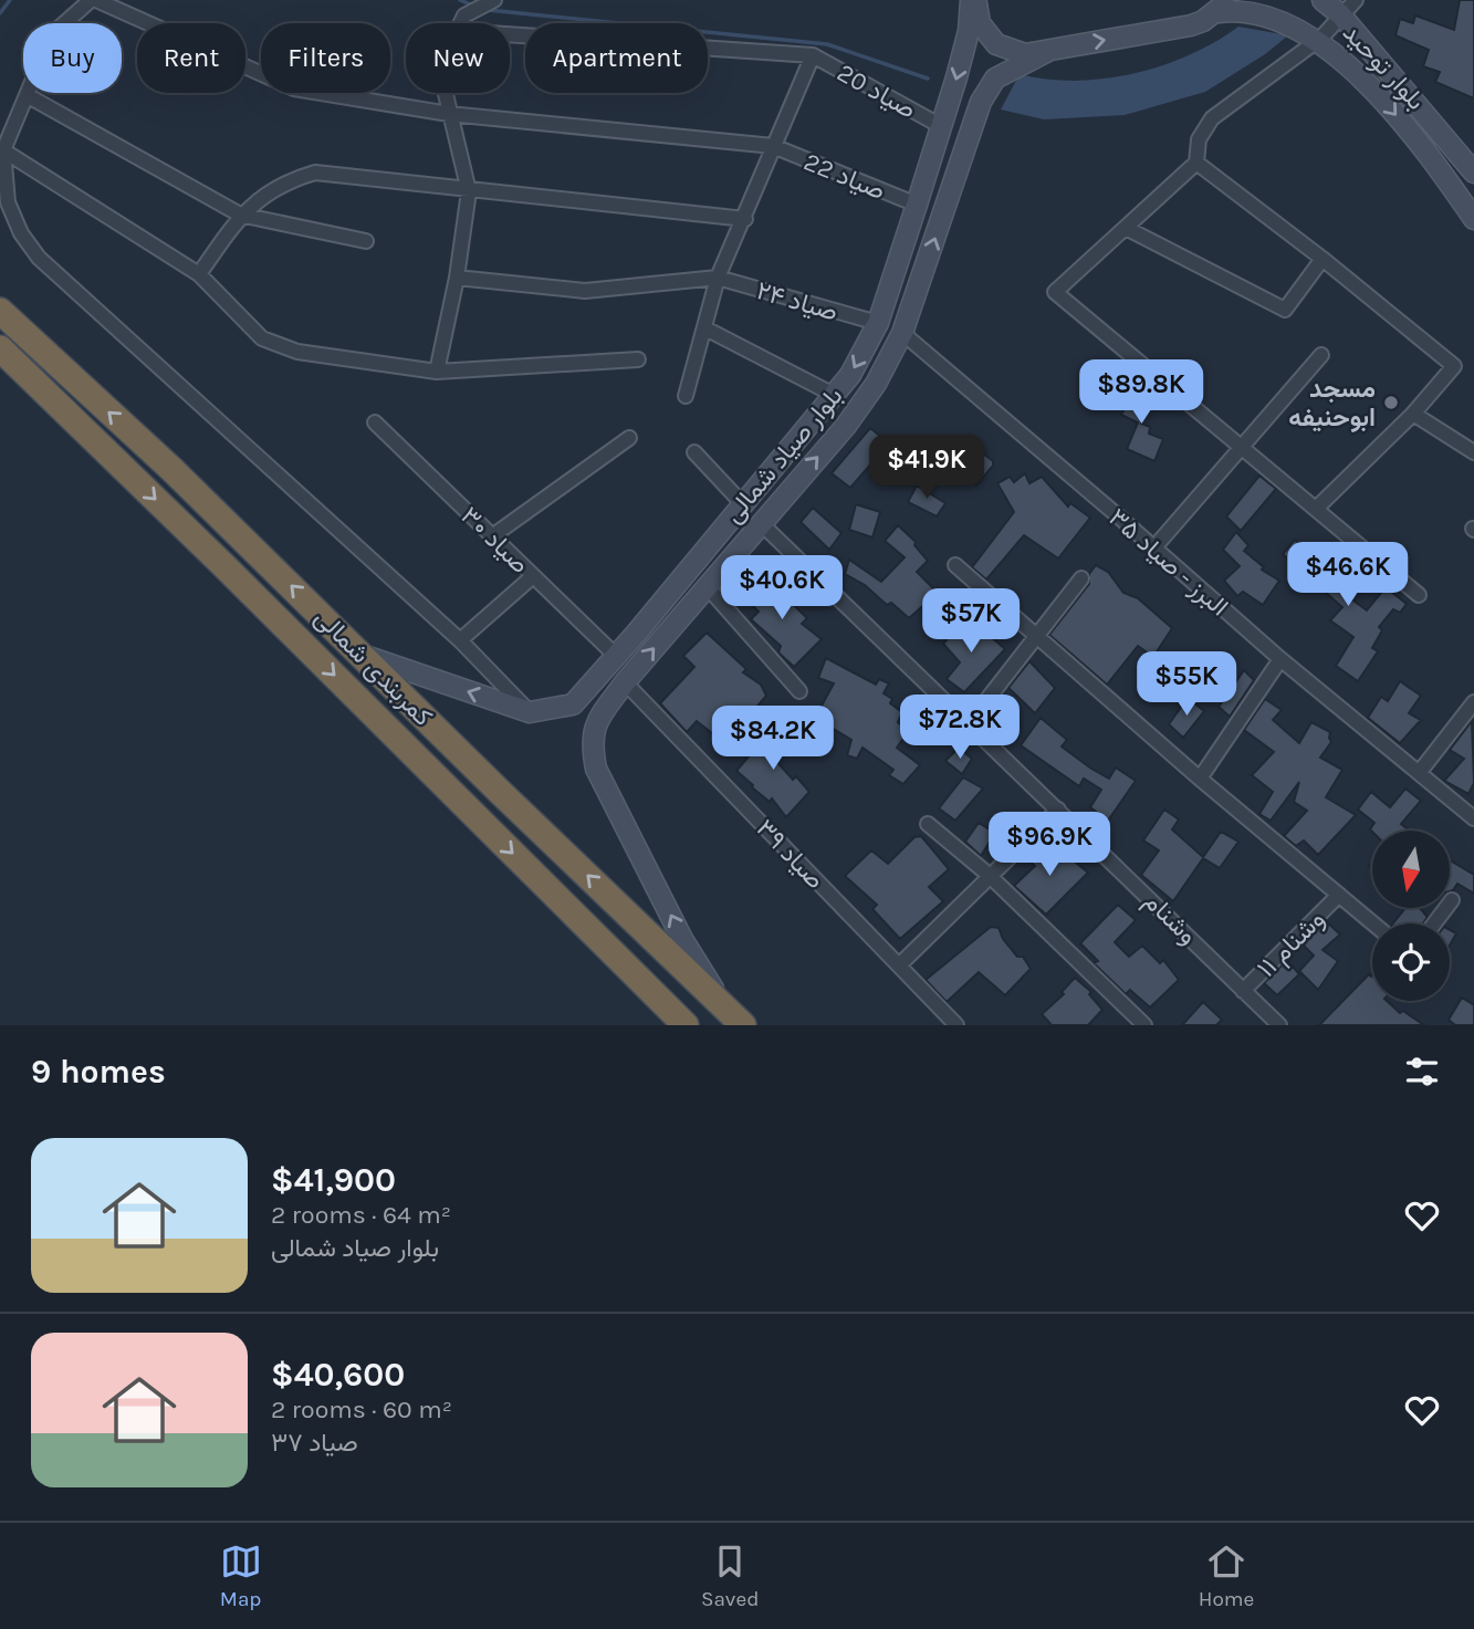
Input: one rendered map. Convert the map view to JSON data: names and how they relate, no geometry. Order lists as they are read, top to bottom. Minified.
{"streets":{"highway":["کمربندی شمالی"],"main road":["بلوار توحید","بلوار صیاد شمالی"],"street":["صیاد 20","صیاد 22","صیاد ۲۴","صیاد ۳۰","البرز - صیاد ۳۵","صیاد ۳۹","وشنام","وشنام ۱۱"]},"crossings":[["صیاد 20","بلوار صیاد شمالی"],["صیاد 22","بلوار صیاد شمالی"],["صیاد ۲۴","بلوار صیاد شمالی"],["بلوار صیاد شمالی","صیاد ۳۰"],["بلوار صیاد شمالی","البرز - صیاد ۳۵"],["بلوار صیاد شمالی","صیاد ۳۹"],["بلوار صیاد شمالی","وشنام"],["وشنام","وشنام ۱۱"]],"places":["مسجد ابوحنیفه"],"north":"bottom","page":{"chip":["Buy","Rent","Filters","New","Apartment"],"price":["$89.8K","$41.9K","$46.6K","$40.6K","$57K","$55K","$72.8K","$84.2K","$96.9K"],"heading":"9 homes","list":[{"name":"$41,900","note":"2 rooms · 64 m² · بلوار صیاد شمالی"},{"name":"$40,600","note":"2 rooms · 60 m² · صیاد ۳۷"}],"tabs":["Map","Saved","Home"]}}
